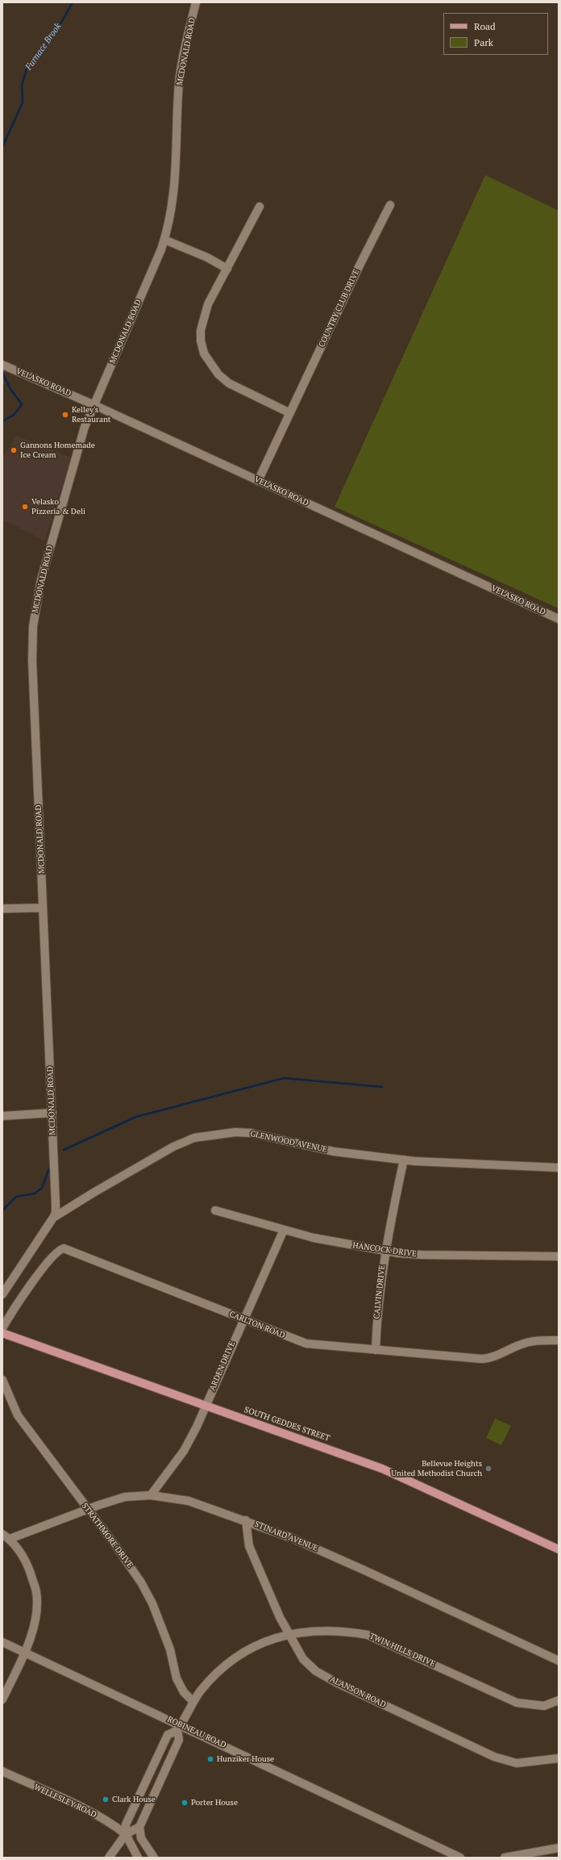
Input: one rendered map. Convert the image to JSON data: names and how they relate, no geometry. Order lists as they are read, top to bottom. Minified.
{"streets":{"main road":["SOUTH GEDDES STREET"],"street":["MCDONALD ROAD","COUNTRY CLUB DRIVE","VELASKO ROAD","GLENWOOD AVENUE","HANCOCK DRIVE","CALVIN DRIVE","CARLTON ROAD","ARDEN DRIVE","STRATHMORE DRIVE","STINARD AVENUE","TWIN HILLS DRIVE","ALANSON ROAD","ROBINEAU ROAD","WELLESLEY ROAD"]},"crossings":[["MCDONALD ROAD","VELASKO ROAD"],["MCDONALD ROAD","GLENWOOD AVENUE"],["COUNTRY CLUB DRIVE","VELASKO ROAD"],["GLENWOOD AVENUE","CALVIN DRIVE"],["HANCOCK DRIVE","CALVIN DRIVE"],["HANCOCK DRIVE","ARDEN DRIVE"],["CALVIN DRIVE","CARLTON ROAD"],["CARLTON ROAD","ARDEN DRIVE"],["ARDEN DRIVE","SOUTH GEDDES STREET"],["ARDEN DRIVE","STINARD AVENUE"],["STRATHMORE DRIVE","STINARD AVENUE"],["STRATHMORE DRIVE","TWIN HILLS DRIVE"],["STINARD AVENUE","ALANSON ROAD"],["TWIN HILLS DRIVE","ALANSON ROAD"],["TWIN HILLS DRIVE","ROBINEAU ROAD"]],"water":["Furnace Brook"],"places":["Kelley's Restaurant","Gannons Homemade Ice Cream","Velasko Pizzeria & Deli","Bellevue Heights United Methodist Church","Hunziker House","Clark House","Porter House"],"legend":["Road","Park"]}
